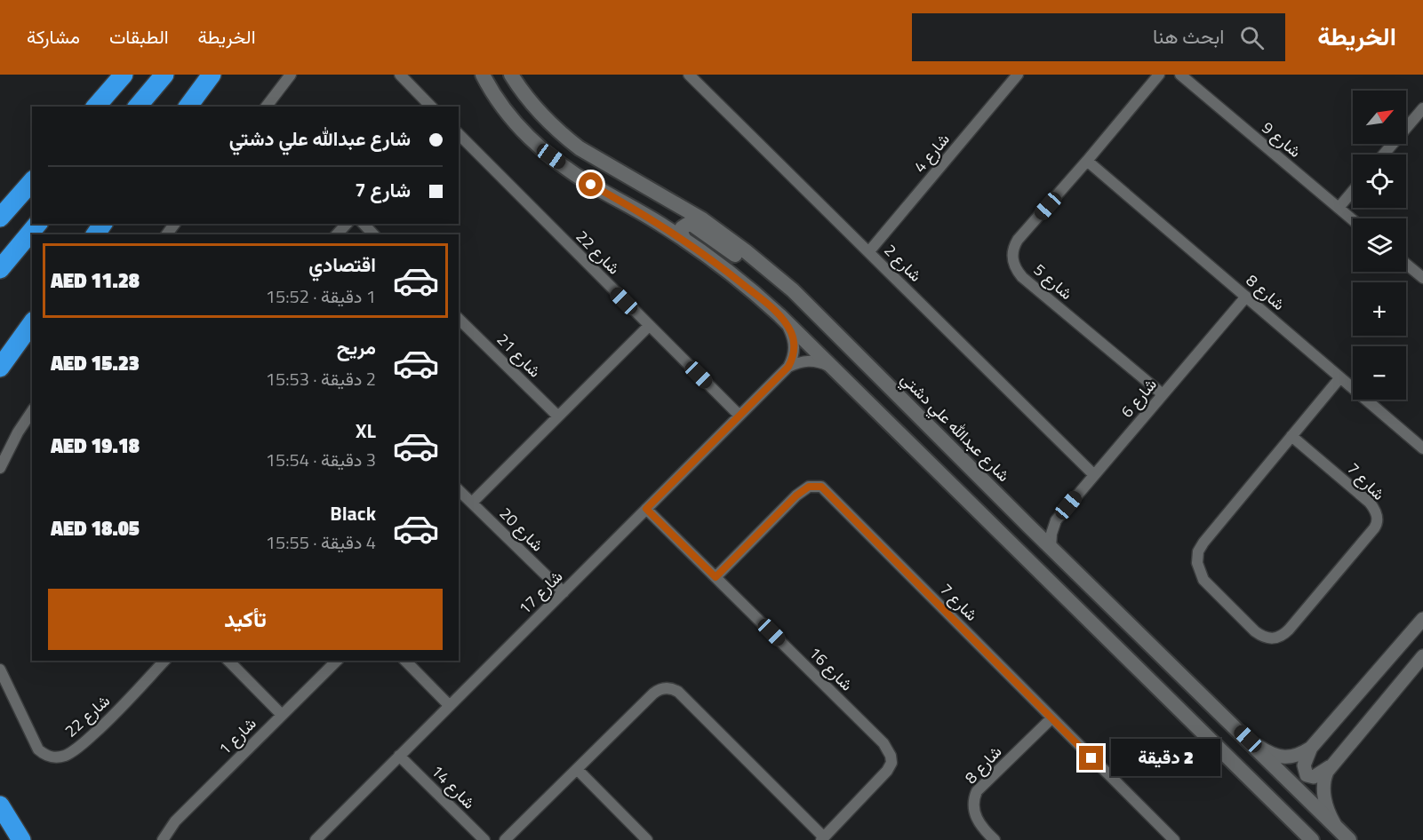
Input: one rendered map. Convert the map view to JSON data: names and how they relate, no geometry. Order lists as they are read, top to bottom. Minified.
{"streets":{"main road":["شارع عبدالله علي دشتي"],"street":["شارع 9","شارع 4","شارع 22","شارع 2","شارع 5","شارع 8","شارع 21","شارع 6","شارع 7","شارع 20","شارع 17","شارع 16","شارع 1","شارع 14"]},"crossings":[["شارع 4","شارع 2"],["شارع 22","شارع 17"],["شارع 2","شارع 6"],["شارع 5","شارع 8"],["شارع 5","شارع 6"],["شارع 8","شارع 6"],["شارع 8","شارع 7"],["شارع 6","شارع عبدالله علي دشتي"],["شارع 7","شارع 16"],["شارع 20","شارع 17"],["شارع 17","شارع 16"],["شارع 17","شارع 14"]],"north":"top right","page":{"header":"الخريطة","search":"ابحث هنا","nav":["الخريطة","الطبقات","مشاركة"],"map_buttons":["+","−"],"banner":["شارع عبدالله علي دشتي","شارع 7"],"list":[{"name":"اقتصادي","note":"1 دقيقة · 15:52","value":"AED 11.28"},{"name":"مريح","note":"2 دقيقة · 15:53","value":"AED 15.23"},{"name":"XL","note":"3 دقيقة · 15:54","value":"AED 19.18"},{"name":"Black","note":"4 دقيقة · 15:55","value":"AED 18.05"}],"buttons":"تأكيد","bubble":"2 دقيقة"}}
